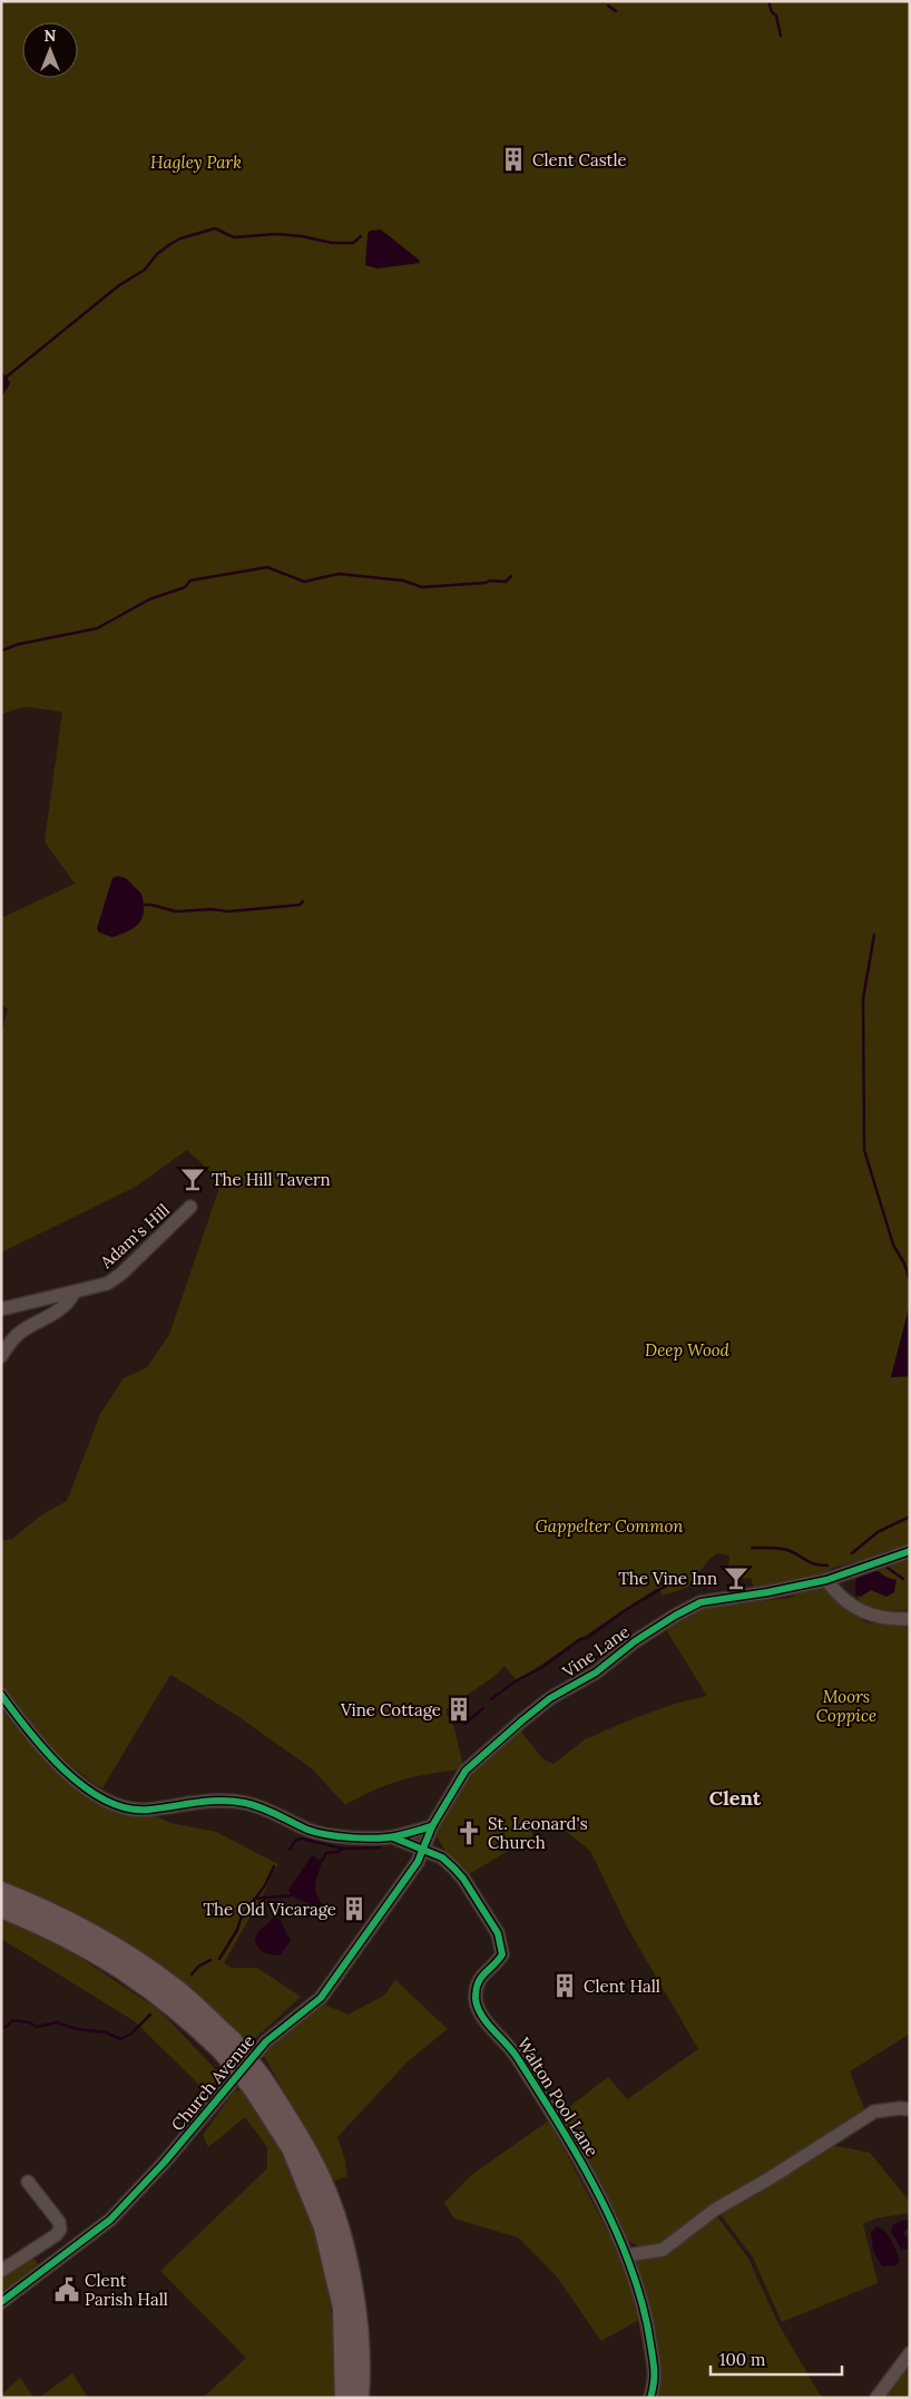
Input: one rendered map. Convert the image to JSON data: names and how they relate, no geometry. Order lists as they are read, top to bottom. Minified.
{"streets":{"street":["Adam's Hill","Vine Lane","Church Avenue","Walton Pool Lane"]},"crossings":[["Vine Lane","Church Avenue"],["Church Avenue","Walton Pool Lane"]],"districts":["Clent"],"parks":["Hagley Park","Deep Wood","Gappelter Common","Moors Coppice"],"places":{"building":["Clent Castle","Vine Cottage","The Old Vicarage","Clent Hall"],"bar":["The Hill Tavern","The Vine Inn"],"church":["St. Leonard's Church"],"public building":["Clent Parish Hall"]},"scale_bar":"100 m","north":"top"}
